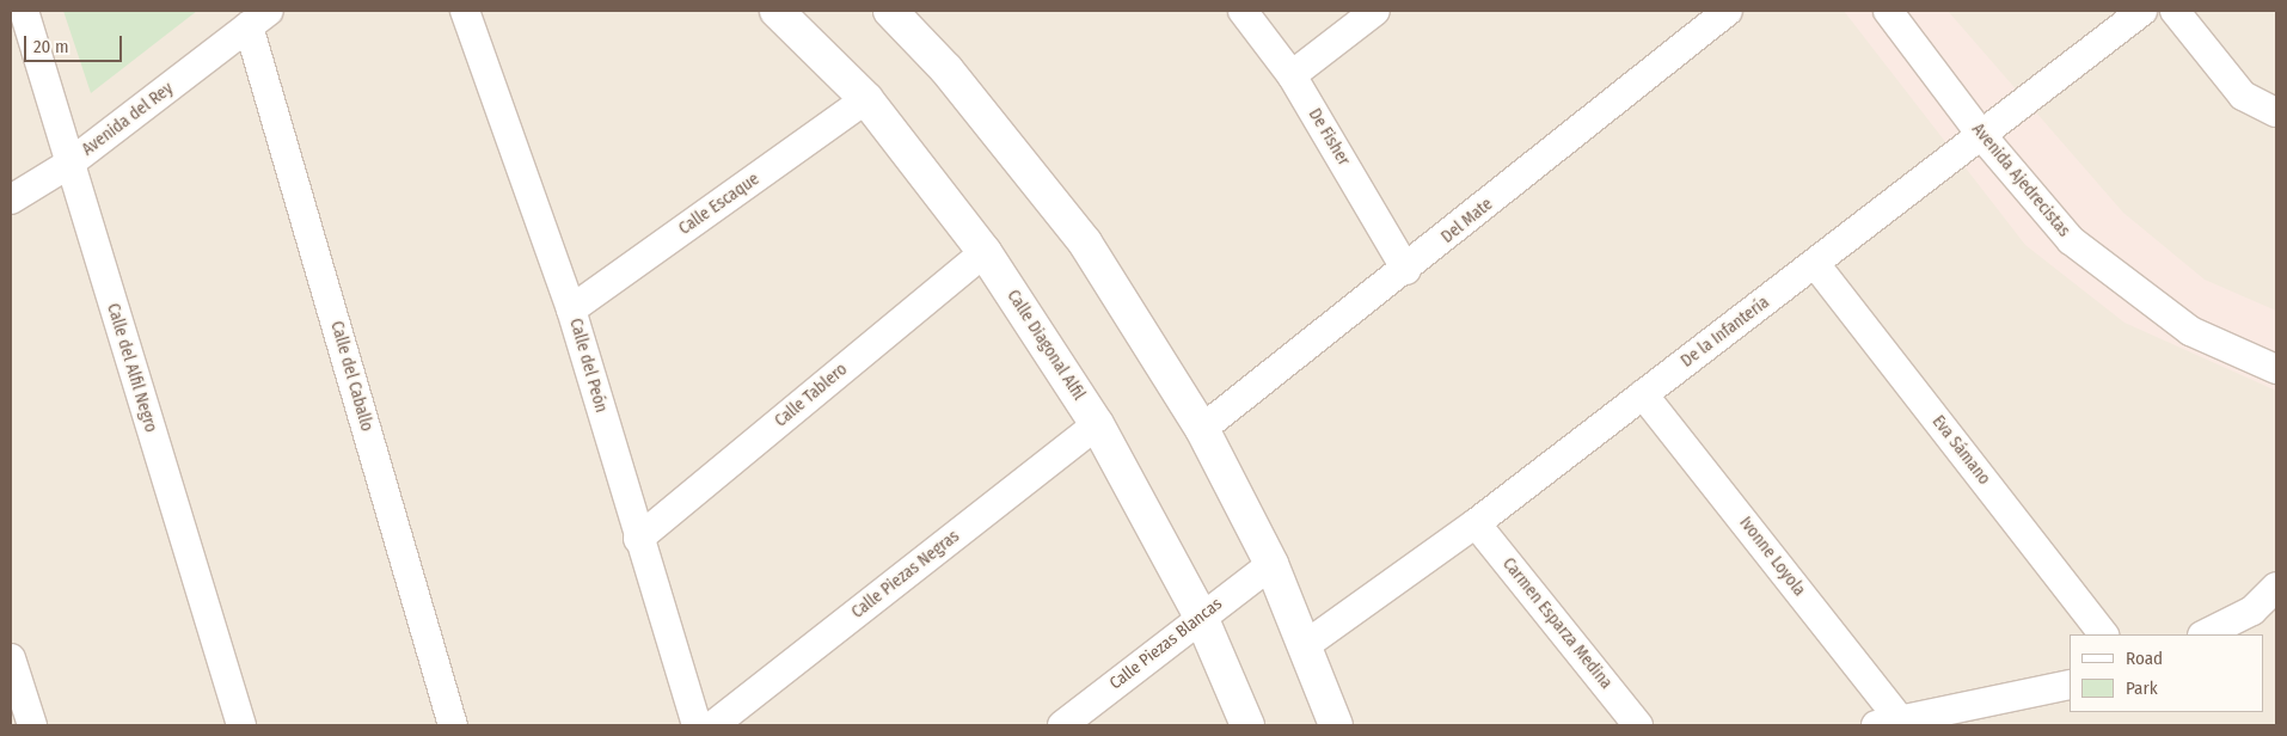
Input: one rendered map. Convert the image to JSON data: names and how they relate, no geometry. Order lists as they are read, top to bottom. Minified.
{"streets":{"street":["Avenida del Rey","De Fisher","Avenida Ajedrecistas","Calle Escaque","Del Mate","De la Infantería","Calle Diagonal Alfil","Calle del Peón","Calle del Alfil Negro","Calle del Caballo","Calle Tablero","Eva Sámano","Ivonne Loyola","Calle Piezas Negras","Carmen Esparza Medina","Calle Piezas Blancas"]},"crossings":[["Avenida del Rey","Calle del Alfil Negro"],["Avenida del Rey","Calle del Caballo"],["De Fisher","Del Mate"],["Avenida Ajedrecistas","De la Infantería"],["Calle Escaque","Calle Diagonal Alfil"],["Calle Escaque","Calle del Peón"],["De la Infantería","Eva Sámano"],["De la Infantería","Ivonne Loyola"],["De la Infantería","Carmen Esparza Medina"],["Calle Diagonal Alfil","Calle Tablero"],["Calle Diagonal Alfil","Calle Piezas Negras"],["Calle Diagonal Alfil","Calle Piezas Blancas"],["Calle del Peón","Calle Tablero"]],"legend":["Road","Park"],"scale_bar":"20 m"}
